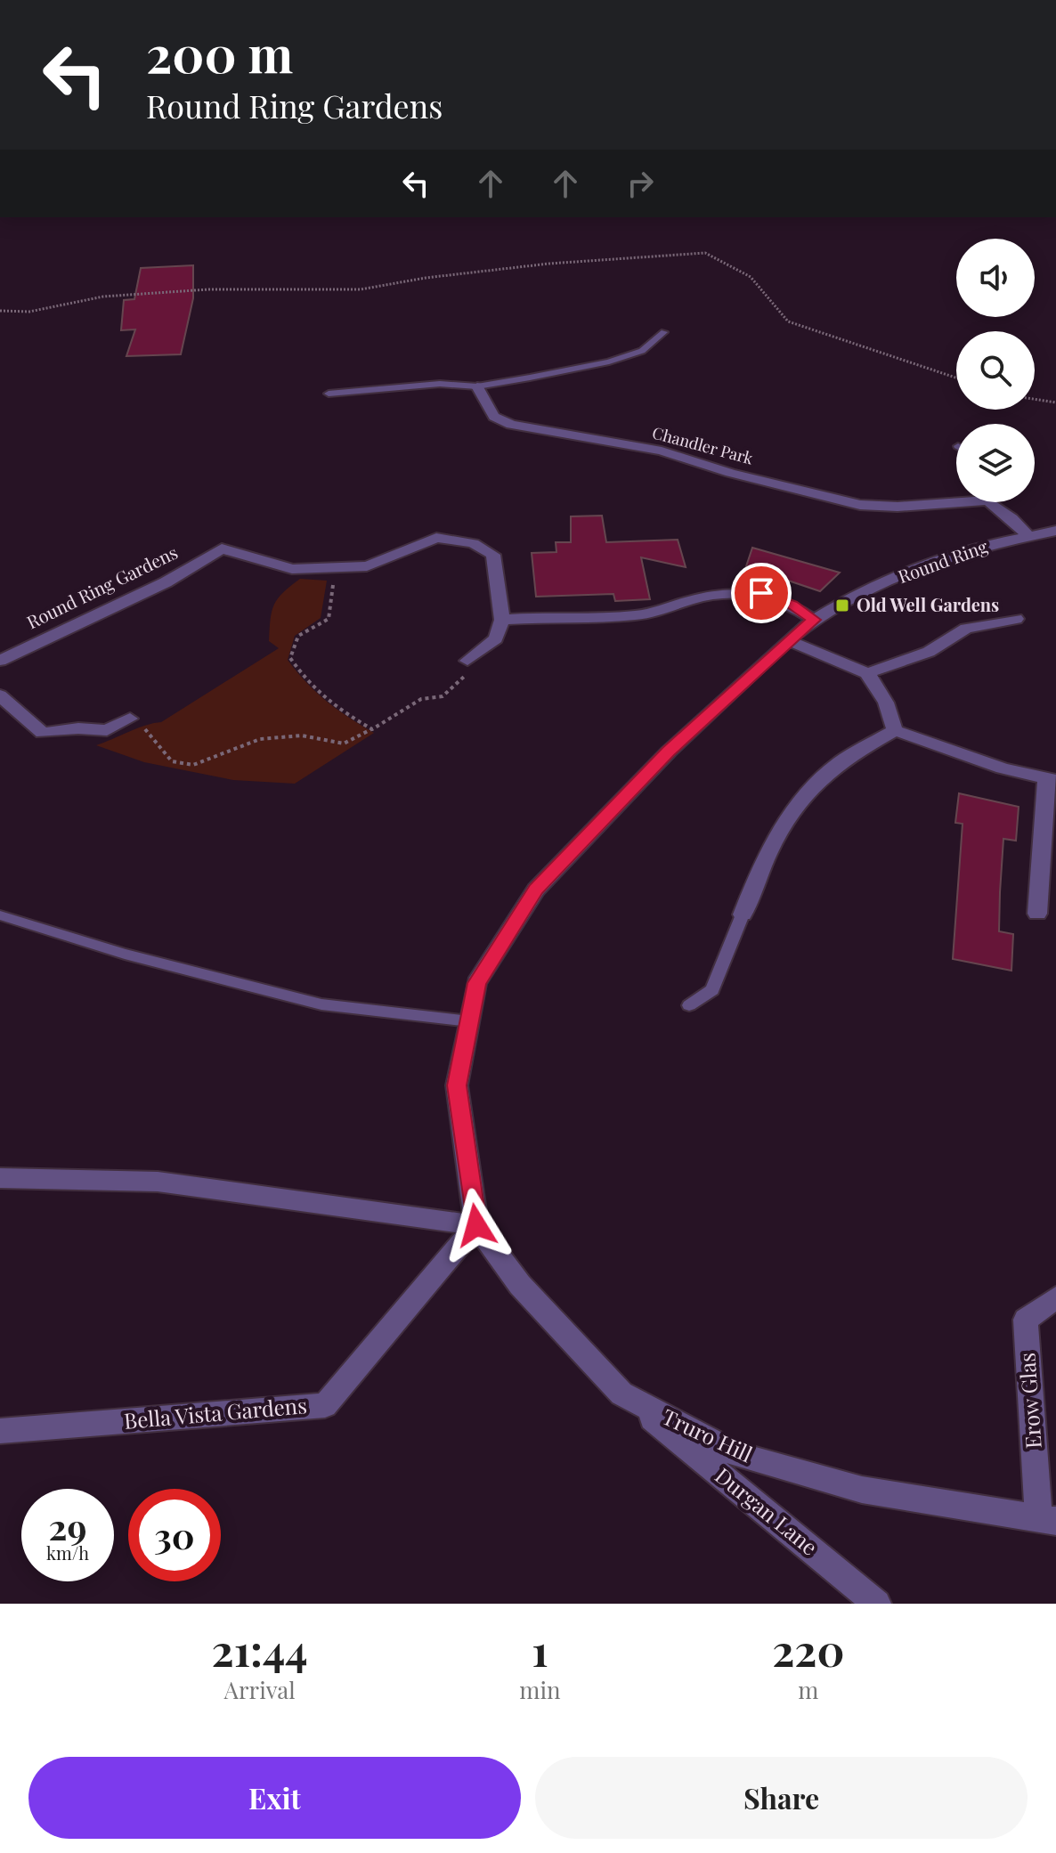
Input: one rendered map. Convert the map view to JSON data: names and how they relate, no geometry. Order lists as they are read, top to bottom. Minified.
{"streets":{"street":["Chandler Park","Round Ring","Round Ring Gardens","Erow Glas","Bella Vista Gardens","Truro Hill","Durgan Lane"]},"crossings":[["Round Ring","Bella Vista Gardens"],["Round Ring","Truro Hill"],["Erow Glas","Truro Hill"],["Bella Vista Gardens","Truro Hill"],["Truro Hill","Durgan Lane"]],"places":{"transit":["Old Well Gardens"]},"page":{"turn":["200 m","Round Ring Gardens"],"speed":"29 km/h","limit":"30","eta":["21:44","Arrival","1","min","220","m"],"buttons":["Exit","Share"]}}
